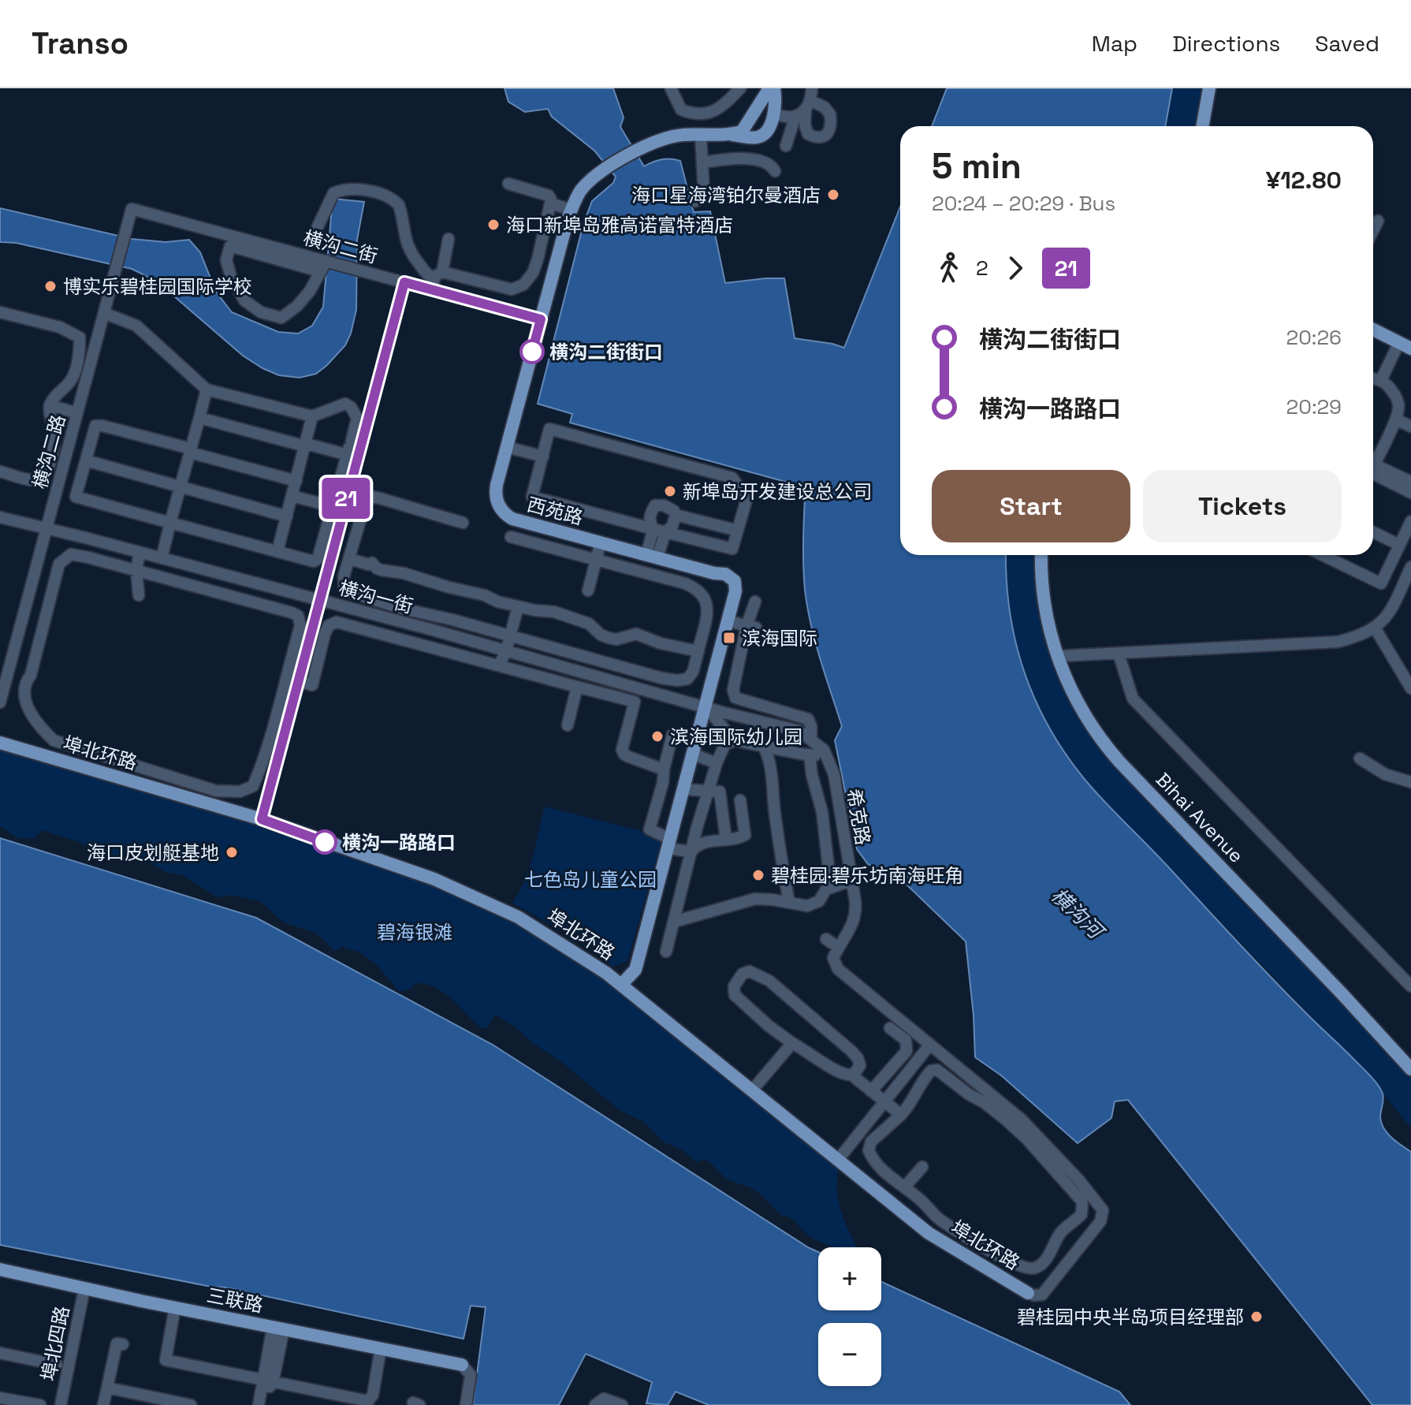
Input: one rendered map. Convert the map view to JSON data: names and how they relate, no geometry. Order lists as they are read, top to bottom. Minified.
{"streets":{"main road":["西苑路","埠北环路","Bihai Avenue","三联路"],"street":["横沟二街","横沟二路","横沟一街","希克路","埠北四路"]},"crossings":[["横沟二街","横沟二路"],["横沟二街","西苑路"],["横沟二路","横沟一街"],["西苑路","横沟一街"],["西苑路","埠北环路"],["西苑路","希克路"],["横沟一街","希克路"],["三联路","埠北四路"]],"water":["横沟河"],"parks":["七色岛儿童公园","碧海银滩"],"places":{"other":["海口星海湾铂尔曼酒店","海口新埠岛雅高诺富特酒店","博实乐碧桂园国际学校","横沟二街街口","新埠岛开发建设总公司","滨海国际幼儿园","横沟一路路口","海口皮划艇基地","碧桂园·碧乐坊南海旺角","碧桂园中央半岛项目经理部"],"transit":["滨海国际"]},"lines":["bus line 21"],"page":{"header":"Transo","nav":["Map","Directions","Saved"],"on_map":"21","heading":["5 min","20:24 – 20:29 · Bus","¥12.80"],"legs":["2","21"],"list":[{"name":"横沟二街街口","value":"20:26"},{"name":"横沟一路路口","value":"20:29"}],"buttons":["Start","Tickets"],"map_buttons":["+","−"]}}
